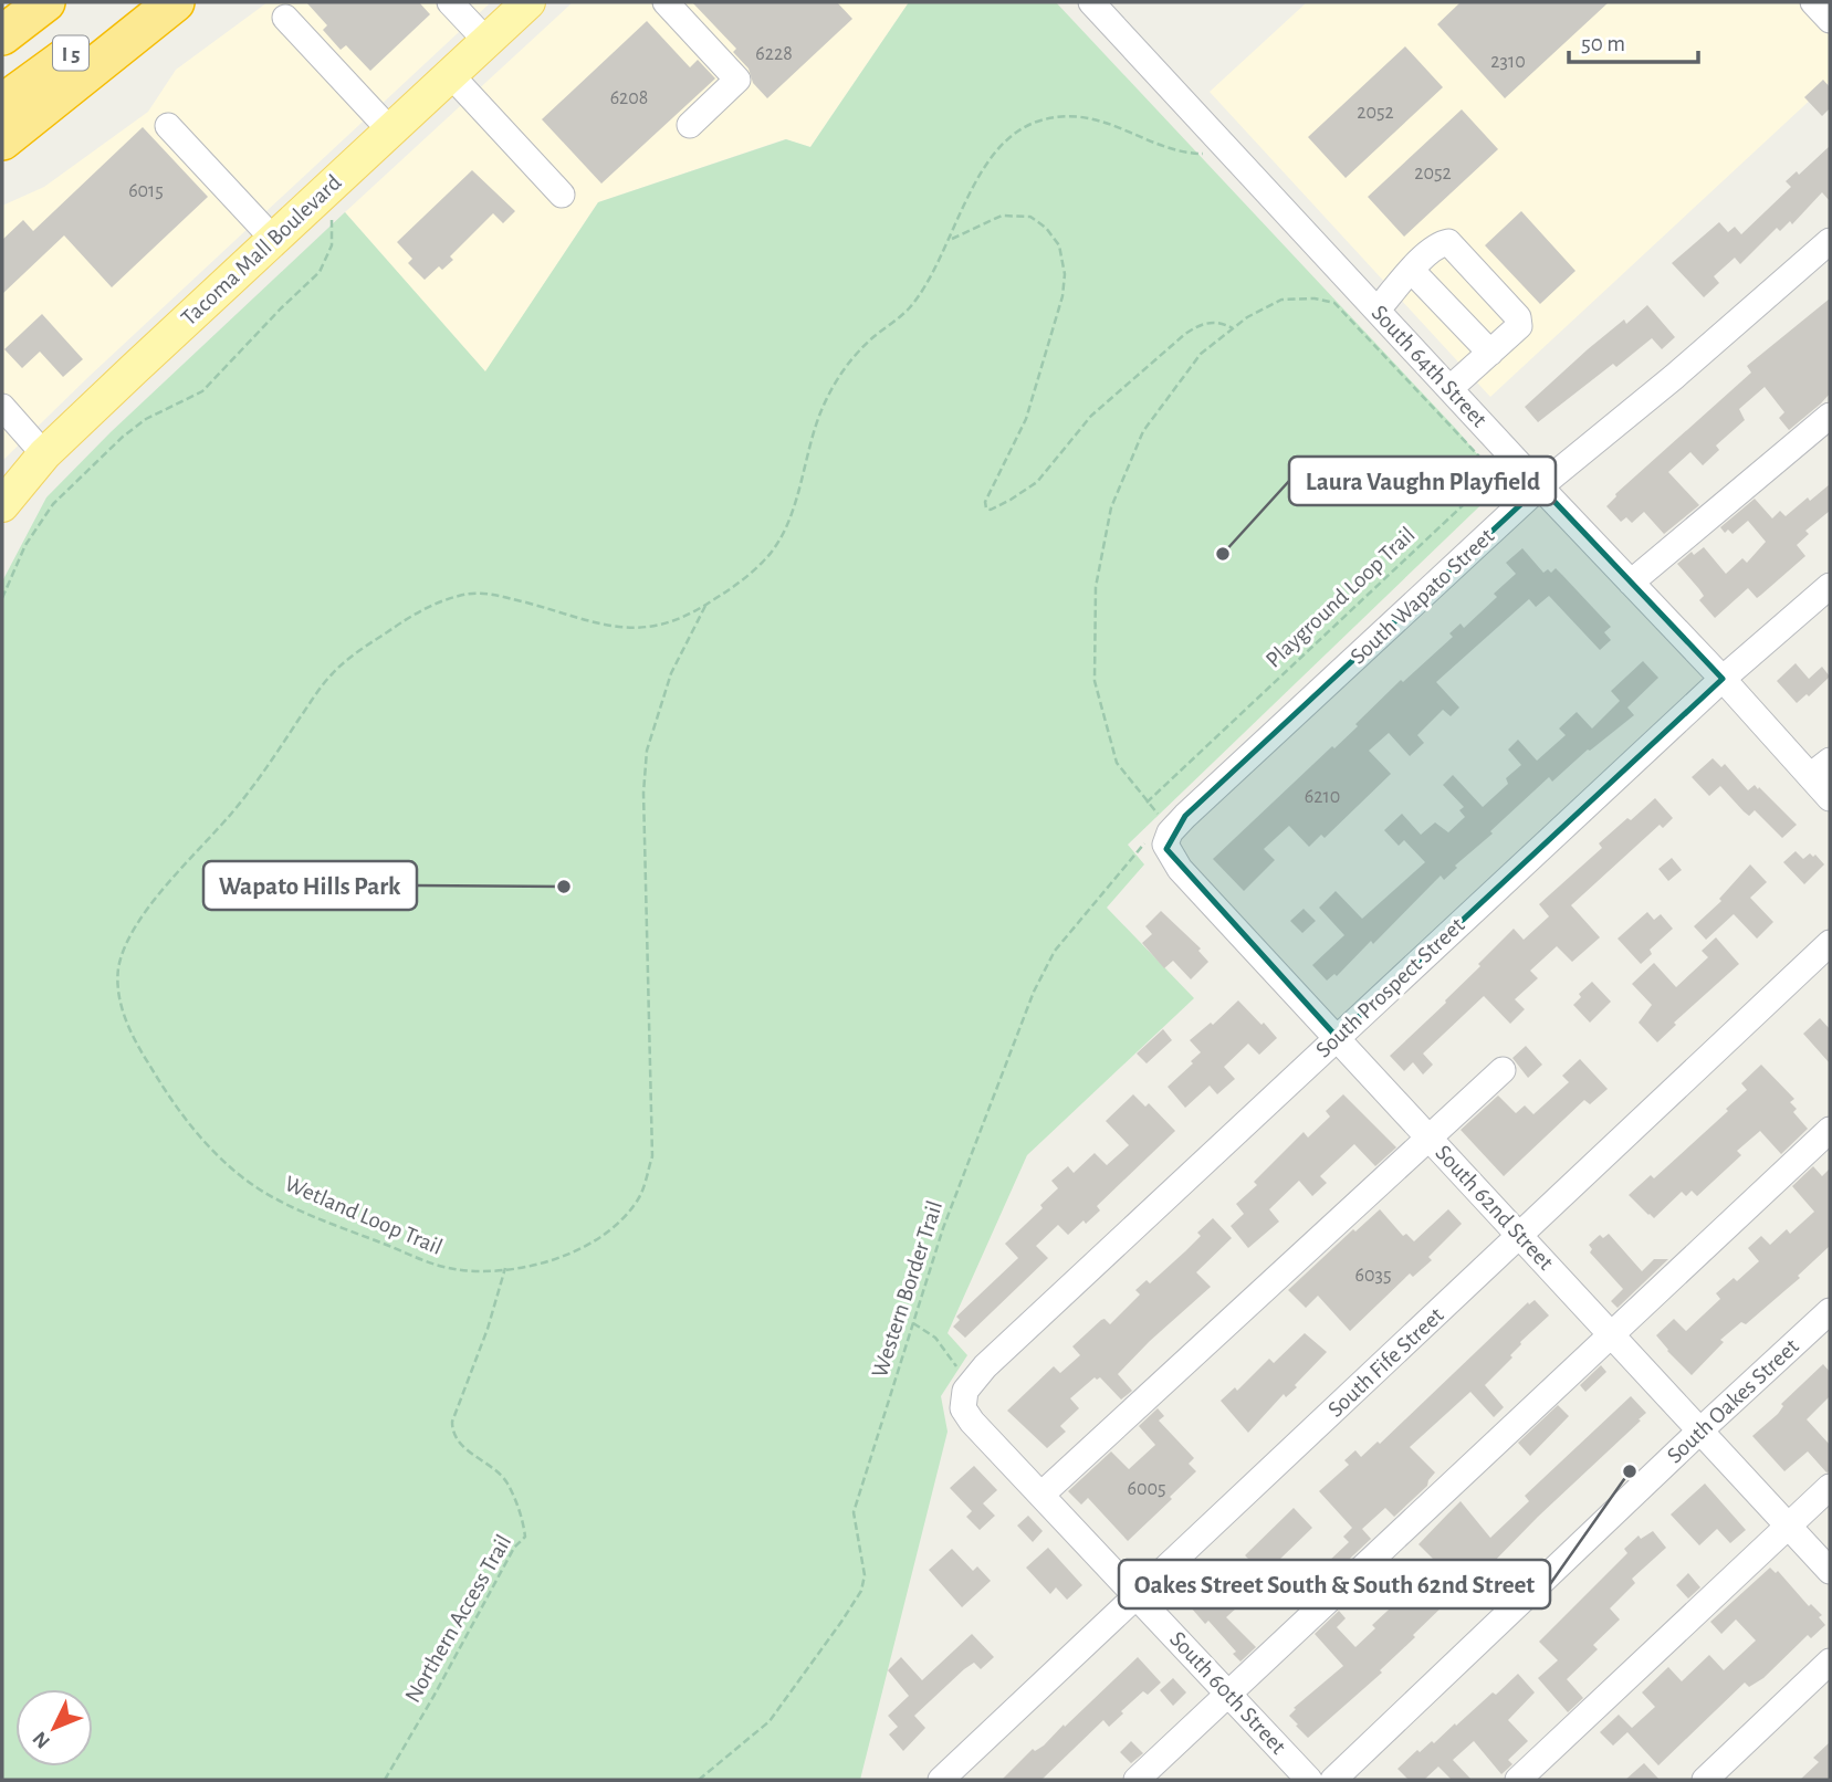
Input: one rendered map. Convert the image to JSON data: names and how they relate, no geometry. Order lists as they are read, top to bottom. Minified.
{"streets":{"highway":["I 5"],"main road":["Tacoma Mall Boulevard"],"street":["South 64th Street","South Wapato Street","South Prospect Street","South 62nd Street","South Fife Street","South Oakes Street","South 60th Street"],"path":["Playground Loop Trail","Wetland Loop Trail","Western Border Trail","Northern Access Trail"]},"crossings":[["South 64th Street","South Wapato Street"],["South 64th Street","South Prospect Street"],["South 64th Street","Wetland Loop Trail"],["South Wapato Street","South 62nd Street"],["South Wapato Street","Western Border Trail"],["South Prospect Street","South 62nd Street"],["South Prospect Street","South 60th Street"],["South 62nd Street","Western Border Trail"],["South 62nd Street","South Fife Street"],["South 62nd Street","South Oakes Street"],["Wetland Loop Trail","Northern Access Trail"],["South Fife Street","South 60th Street"]],"places":["Laura Vaughn Playfield","Wapato Hills Park","Oakes Street South & South 62nd Street"],"house_numbers":["6228","2310","6208","2052","2052","6015","6210","6035","6005"],"scale_bar":"50 m","north":"bottom left"}
